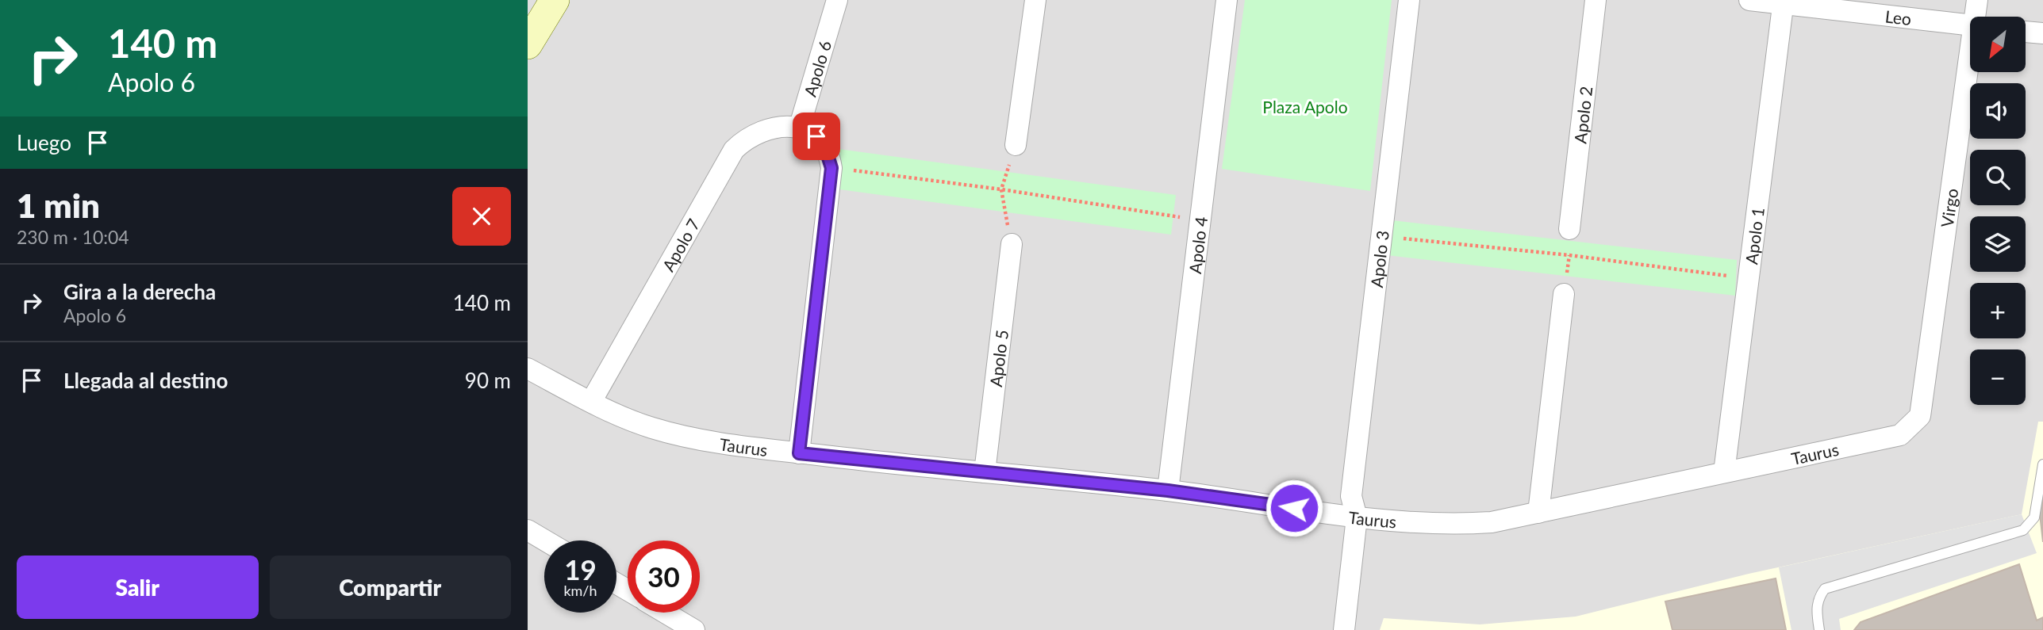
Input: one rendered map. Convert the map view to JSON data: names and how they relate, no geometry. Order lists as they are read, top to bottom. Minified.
{"streets":{"street":["Leo","Apolo 6","Apolo 2","Virgo","Apolo 1","Apolo 7","Apolo 4","Apolo 3","Apolo 5","Taurus"]},"crossings":[["Leo","Apolo 1"],["Apolo 6","Apolo 7"],["Virgo","Taurus"],["Apolo 1","Taurus"],["Apolo 7","Taurus"],["Apolo 4","Taurus"],["Apolo 3","Taurus"],["Apolo 5","Taurus"]],"parks":["Plaza Apolo"],"north":"bottom left","page":{"turn":["140 m","Apolo 6"],"map_buttons":["+","−"],"then":"Luego","heading":["1 min","230 m · 10:04"],"list":[{"name":"Gira a la derecha","note":"Apolo 6","value":"140 m"},{"name":"Llegada al destino","value":"90 m"}],"speed":"19 km/h","limit":"30","buttons":["Salir","Compartir"]}}
